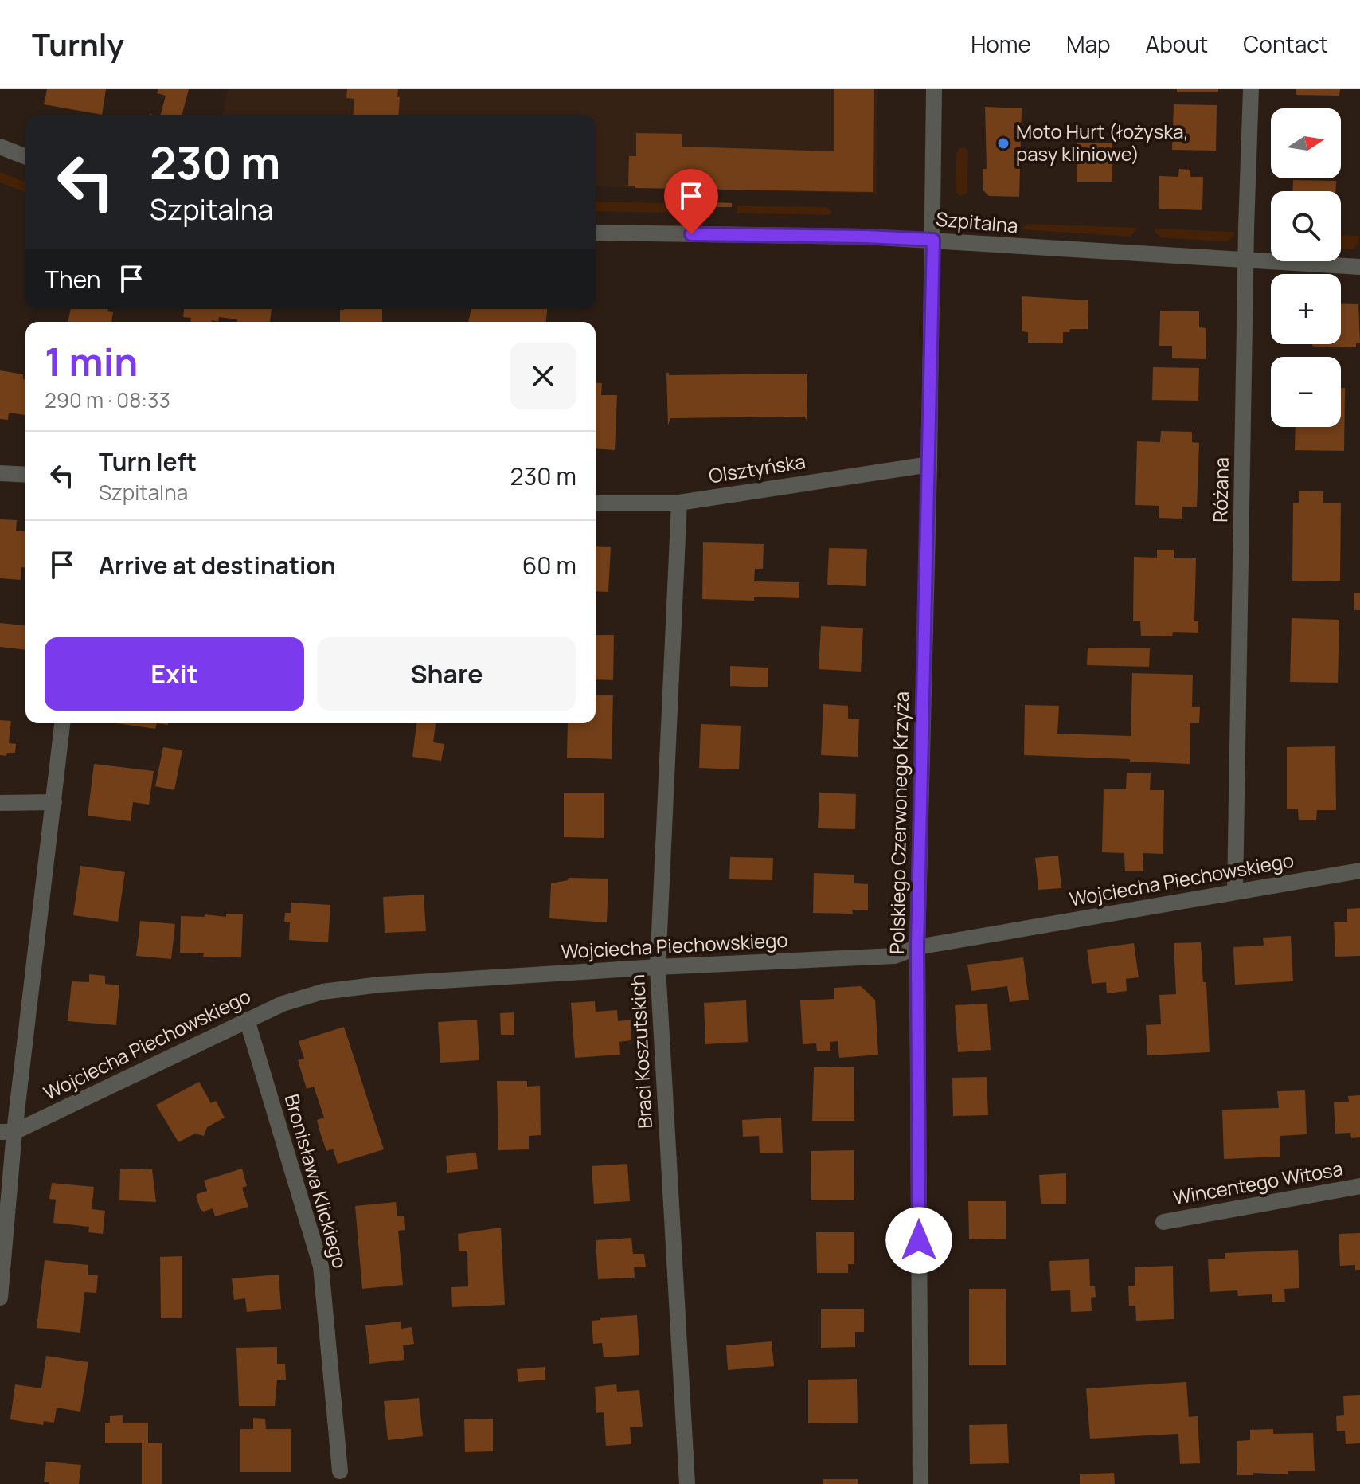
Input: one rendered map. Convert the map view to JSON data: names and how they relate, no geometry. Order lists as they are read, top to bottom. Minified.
{"streets":{"street":["Szpitalna","Olsztyńska","Różana","Polskiego Czerwonego Krzyża","Wojciecha Piechowskiego","Braci Koszutskich","Bronisława Klickiego","Wincentego Witosa"]},"crossings":[["Szpitalna","Różana"],["Szpitalna","Polskiego Czerwonego Krzyża"],["Olsztyńska","Polskiego Czerwonego Krzyża"],["Olsztyńska","Braci Koszutskich"],["Różana","Wojciecha Piechowskiego"],["Polskiego Czerwonego Krzyża","Wojciecha Piechowskiego"],["Wojciecha Piechowskiego","Braci Koszutskich"],["Wojciecha Piechowskiego","Bronisława Klickiego"]],"places":["Moto Hurt (łożyska, pasy kliniowe)"],"north":"right","page":{"header":"Turnly","nav":["Home","Map","About","Contact"],"map_buttons":["+","−"],"turn":["230 m","Szpitalna"],"then":"Then","heading":["1 min","290 m · 08:33"],"list":[{"name":"Turn left","note":"Szpitalna","value":"230 m"},{"name":"Arrive at destination","value":"60 m"}],"buttons":["Exit","Share"]}}
